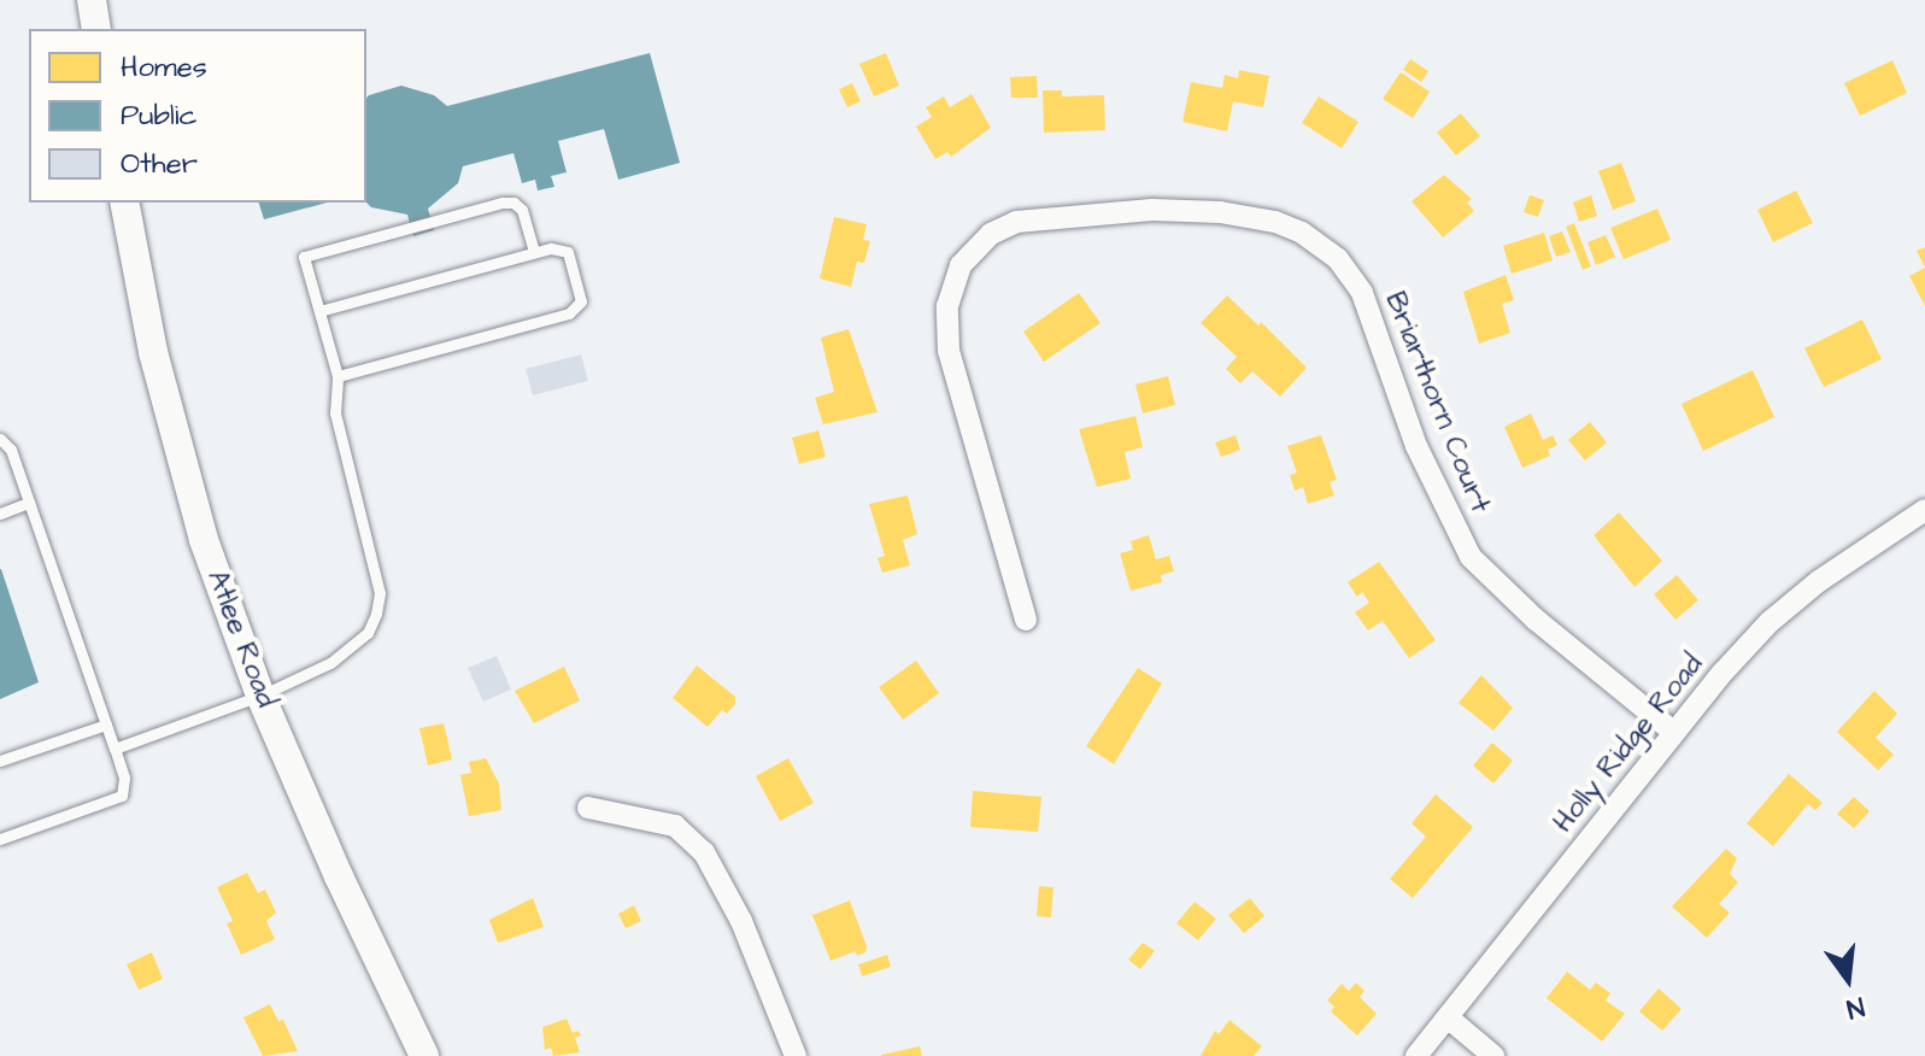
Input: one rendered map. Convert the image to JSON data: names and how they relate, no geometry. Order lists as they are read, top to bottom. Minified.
{"streets":{"main road":["Atlee Road"],"street":["Briarthorn Court","Holly Ridge Road"]},"crossings":[["Briarthorn Court","Holly Ridge Road"]],"legend":["Homes","Public","Other"],"north":"bottom"}
